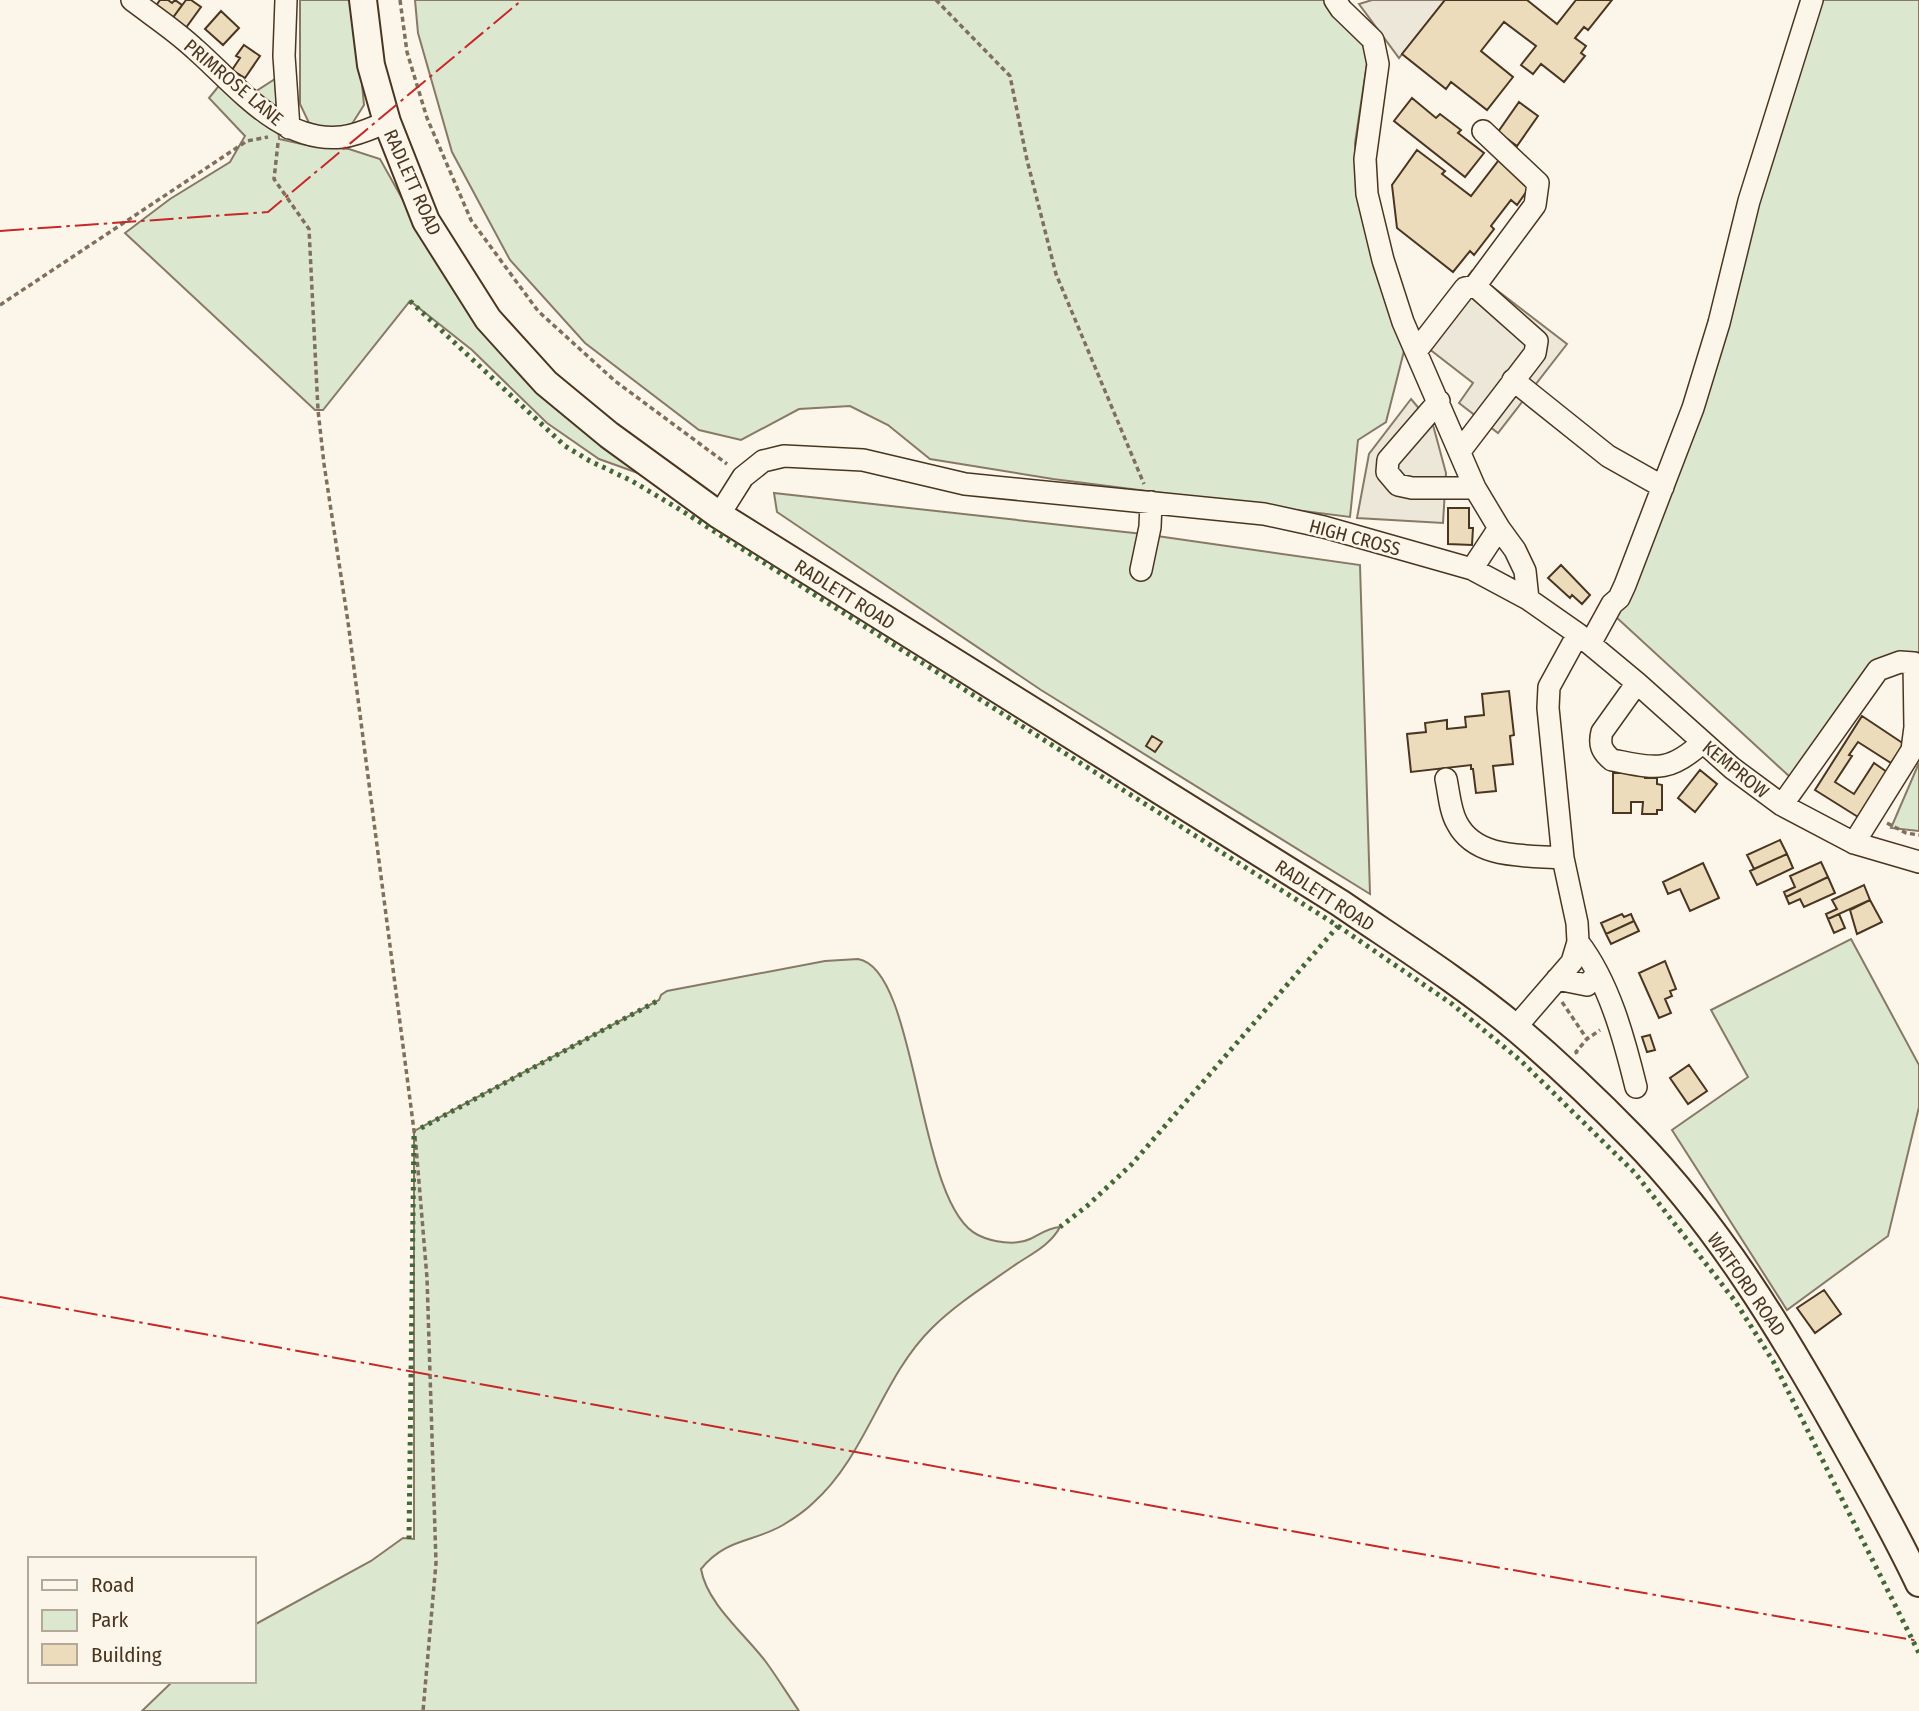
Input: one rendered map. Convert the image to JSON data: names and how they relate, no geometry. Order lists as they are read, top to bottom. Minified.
{"streets":{"main road":["RADLETT ROAD","WATFORD ROAD"],"street":["PRIMROSE LANE","HIGH CROSS","KEMPROW"]},"crossings":[["PRIMROSE LANE","RADLETT ROAD"],["RADLETT ROAD","HIGH CROSS"],["RADLETT ROAD","WATFORD ROAD"],["HIGH CROSS","KEMPROW"]],"legend":["Road","Park","Building"]}
